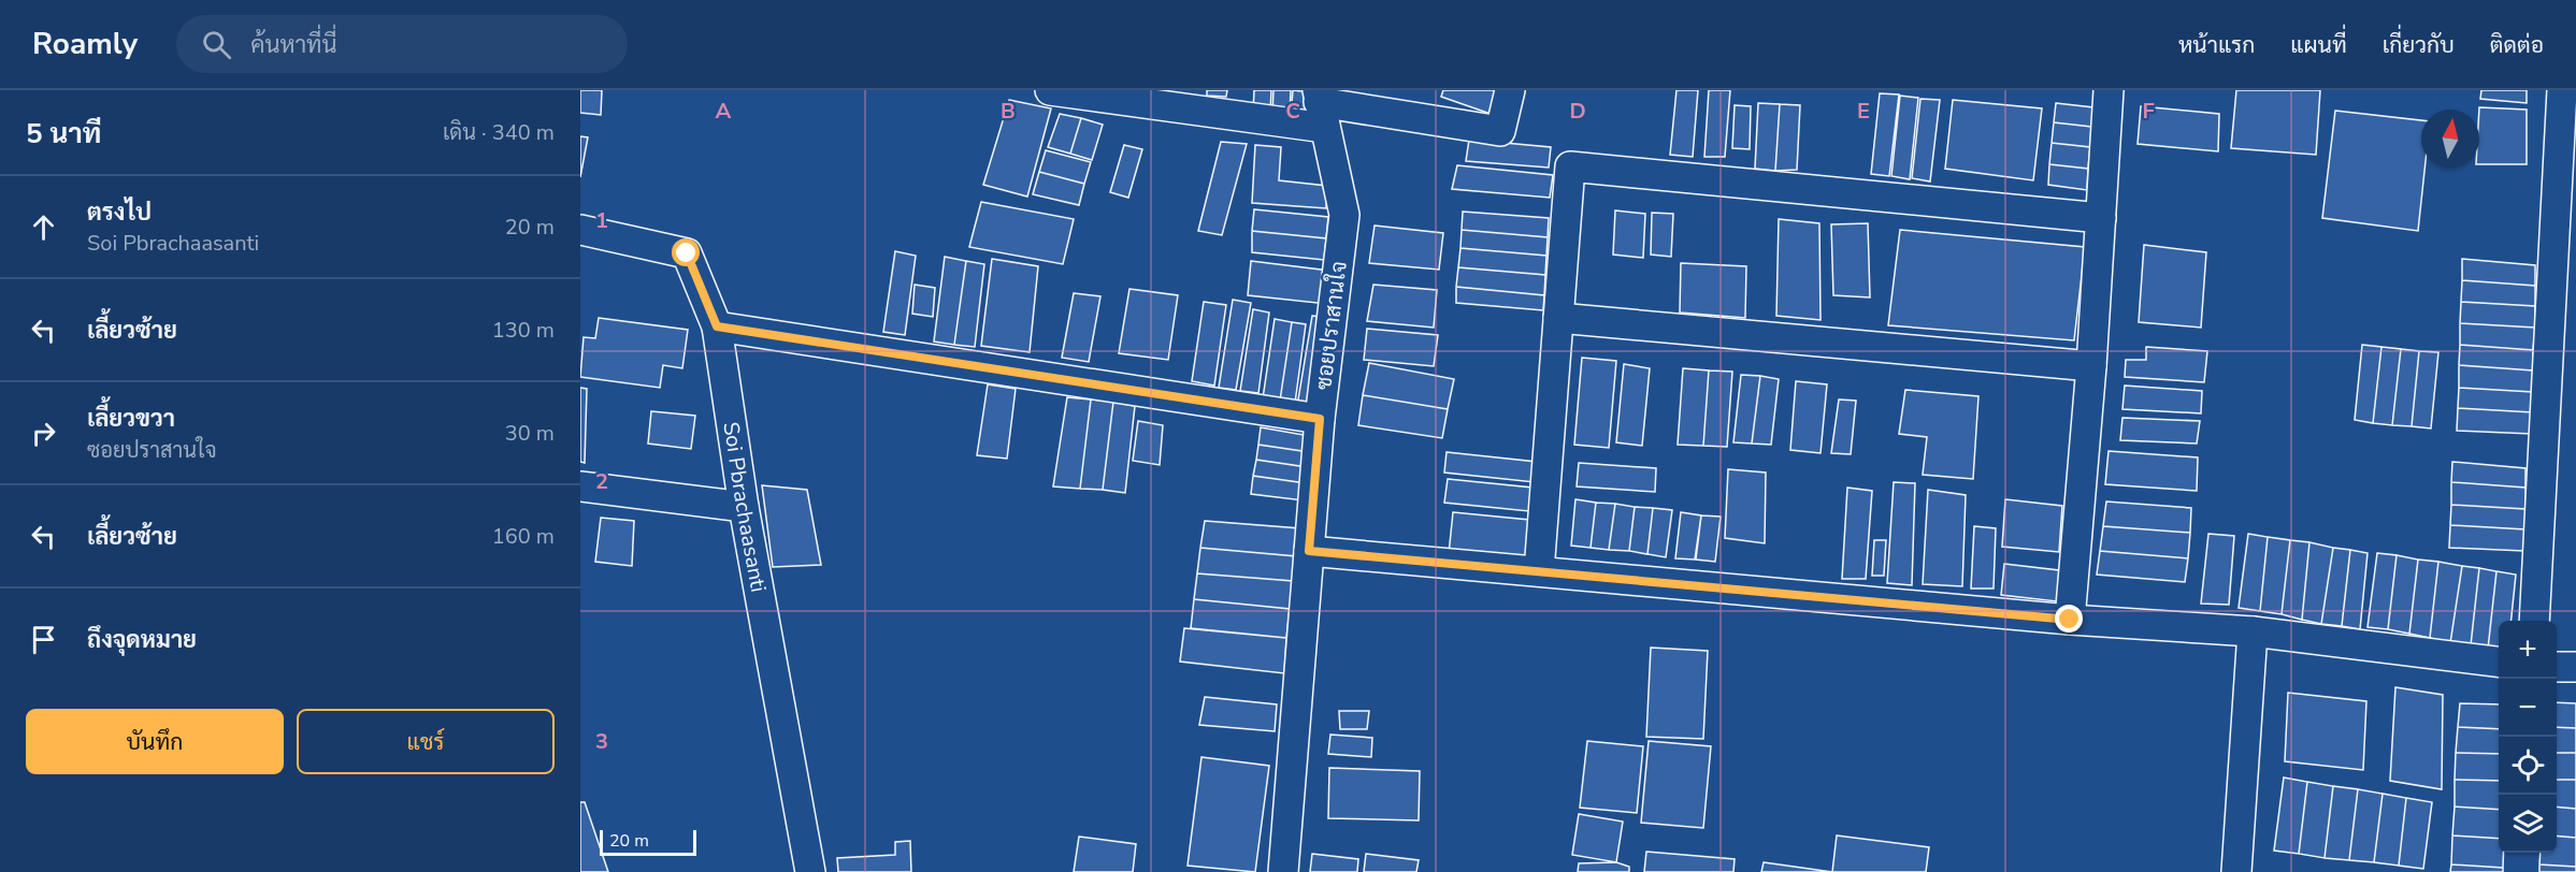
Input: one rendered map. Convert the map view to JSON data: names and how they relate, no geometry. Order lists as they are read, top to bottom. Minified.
{"streets":{"street":["ซอยปราสานใจ","Soi Pbrachaasanti"]},"scale_bar":"20 m","north":"top","page":{"header":"Roamly","search":"ค้นหาที่นี่","nav":["หน้าแรก","แผนที่","เกี่ยวกับ","ติดต่อ"],"heading":["5 นาที","เดิน · 340 m"],"list":[["ตรงไป","Soi Pbrachaasanti","20 m"],["เลี้ยวซ้าย","130 m"],["เลี้ยวขวา","ซอยปราสานใจ","30 m"],["เลี้ยวซ้าย","160 m"],"ถึงจุดหมาย"],"map_buttons":["+","−"],"buttons":["บันทึก","แชร์"],"scale":"20 m"},"grid":{"columns":["A","B","C","D","E","F"],"rows":["1","2","3"]}}
